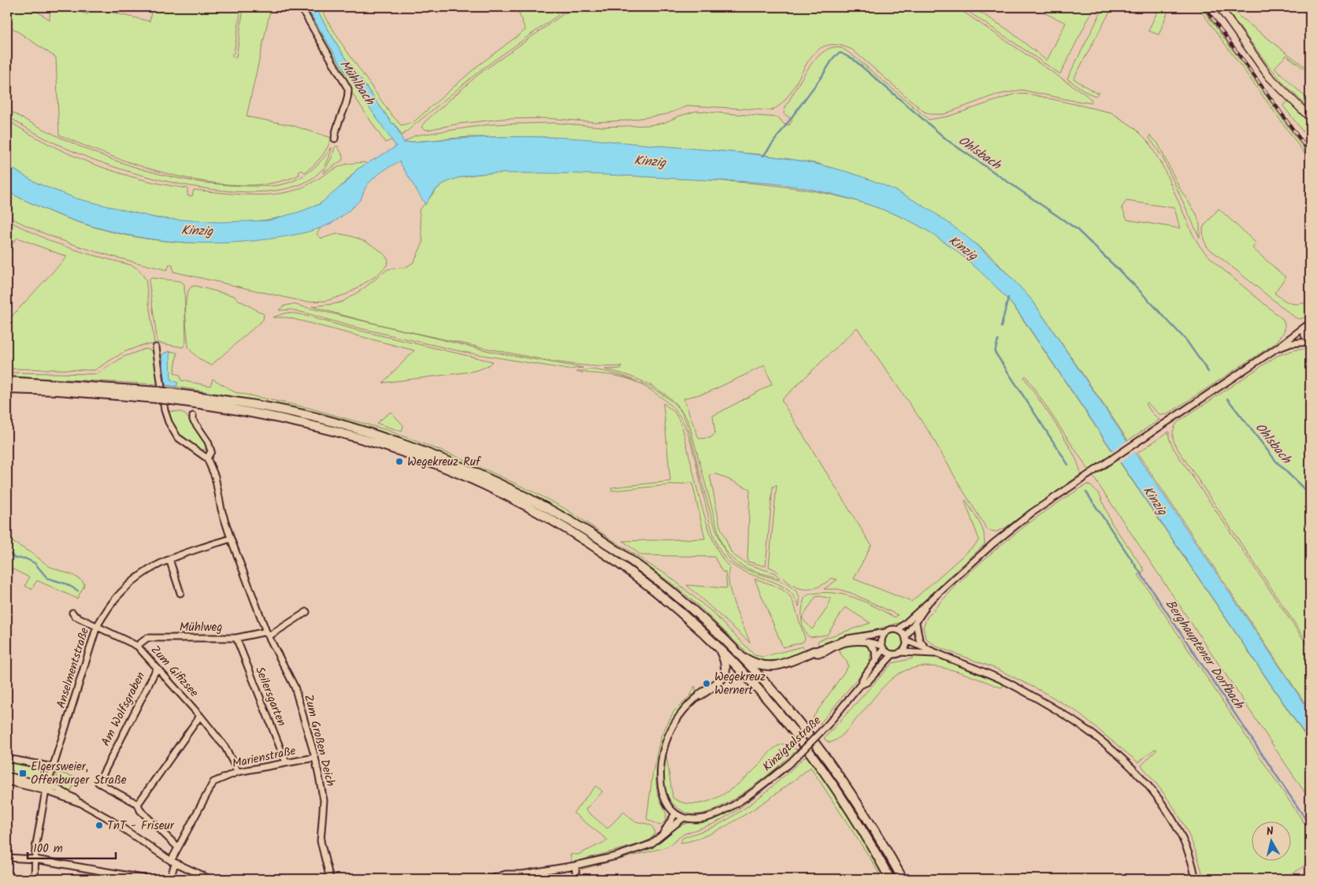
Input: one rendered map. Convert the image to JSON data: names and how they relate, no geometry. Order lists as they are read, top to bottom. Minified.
{"streets":{"street":["Mühlweg","Anselmentstraße","Zum Gifizsee","Seilersgarten","Am Wolfsgraben","Zum Großen Deich","Kinzigtalstraße","Marienstraße"]},"crossings":[["Mühlweg","Zum Gifizsee"],["Mühlweg","Seilersgarten"],["Mühlweg","Zum Großen Deich"],["Anselmentstraße","Zum Gifizsee"],["Anselmentstraße","Zum Großen Deich"],["Zum Gifizsee","Am Wolfsgraben"],["Zum Gifizsee","Marienstraße"],["Seilersgarten","Marienstraße"],["Am Wolfsgraben","Marienstraße"],["Zum Großen Deich","Marienstraße"]],"water":["Mühlbach","Ohlsbach","Kinzig","Berghauptener Dorfbach"],"places":{"other":["Wegekreuz Ruf","Wegekreuz Wernert","TnT - Friseur"],"transit":["Elgersweier, Offenburger Straße"]},"scale_bar":"100 m","north":"top"}
